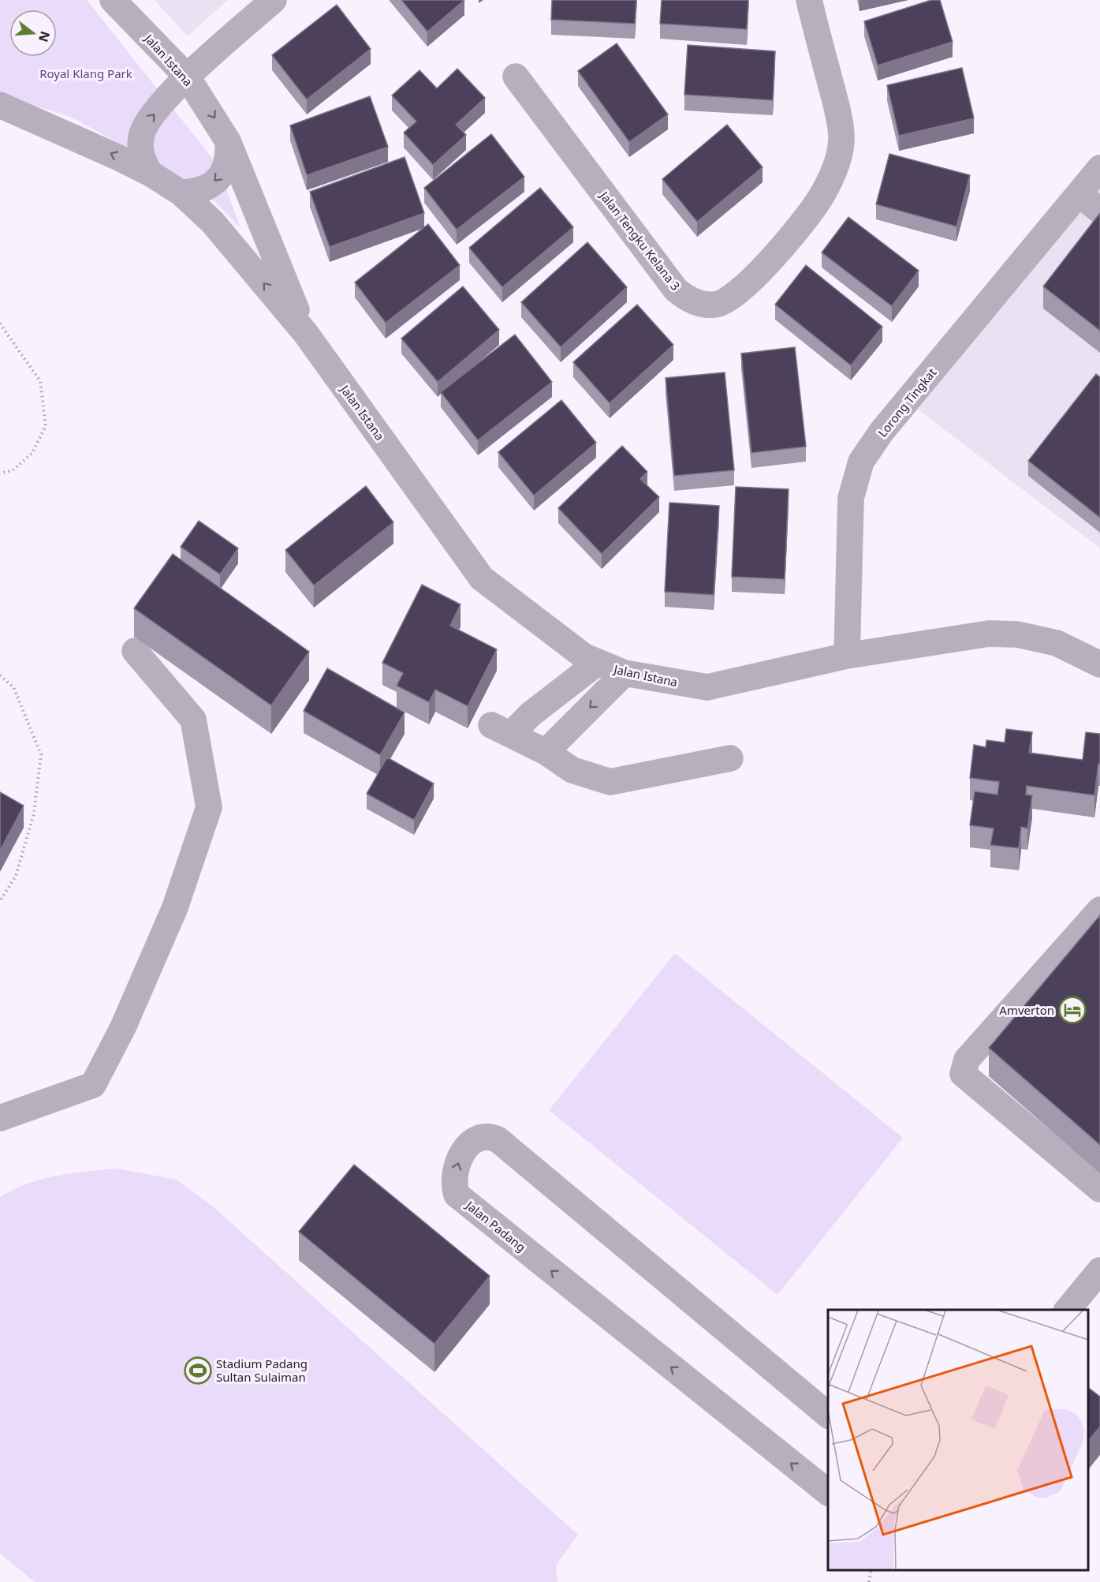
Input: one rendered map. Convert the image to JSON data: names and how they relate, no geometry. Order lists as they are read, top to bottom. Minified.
{"streets":{"street":["Jalan Istana","Jalan Tengku Kelana 3","Lorong Tingkat","Jalan Padang"]},"crossings":[["Jalan Istana","Lorong Tingkat"]],"parks":["Royal Klang Park"],"places":{"hotel":["Amverton"],"sports":["Stadium Padang Sultan Sulaiman"]},"north":"right"}
